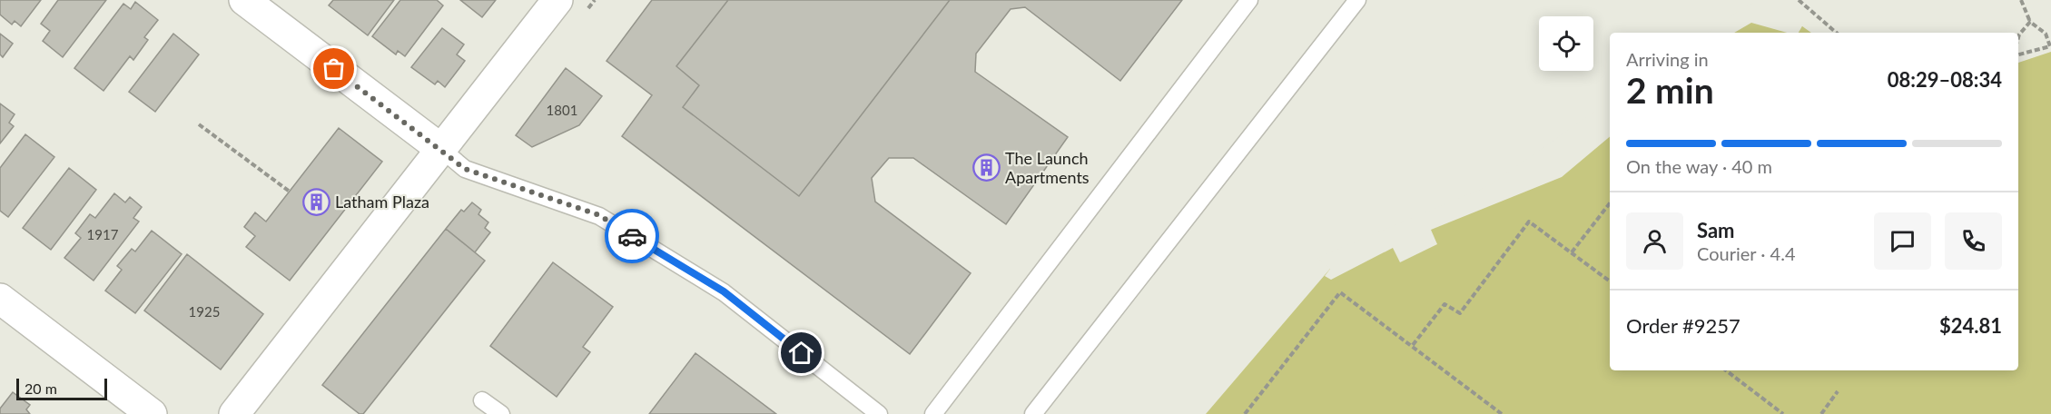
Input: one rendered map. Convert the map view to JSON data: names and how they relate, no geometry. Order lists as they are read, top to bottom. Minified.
{"places":{"building":["The Launch Apartments","Latham Plaza"]},"house_numbers":["1801","1917","1925"],"scale_bar":"20 m","page":{"heading":["2 min","Arriving in","08:29–08:34"],"panel":["Sam","Courier · 4.4","Order #9257","$24.81"],"bar":"On the way · 40 m","scale":"20 m"}}
